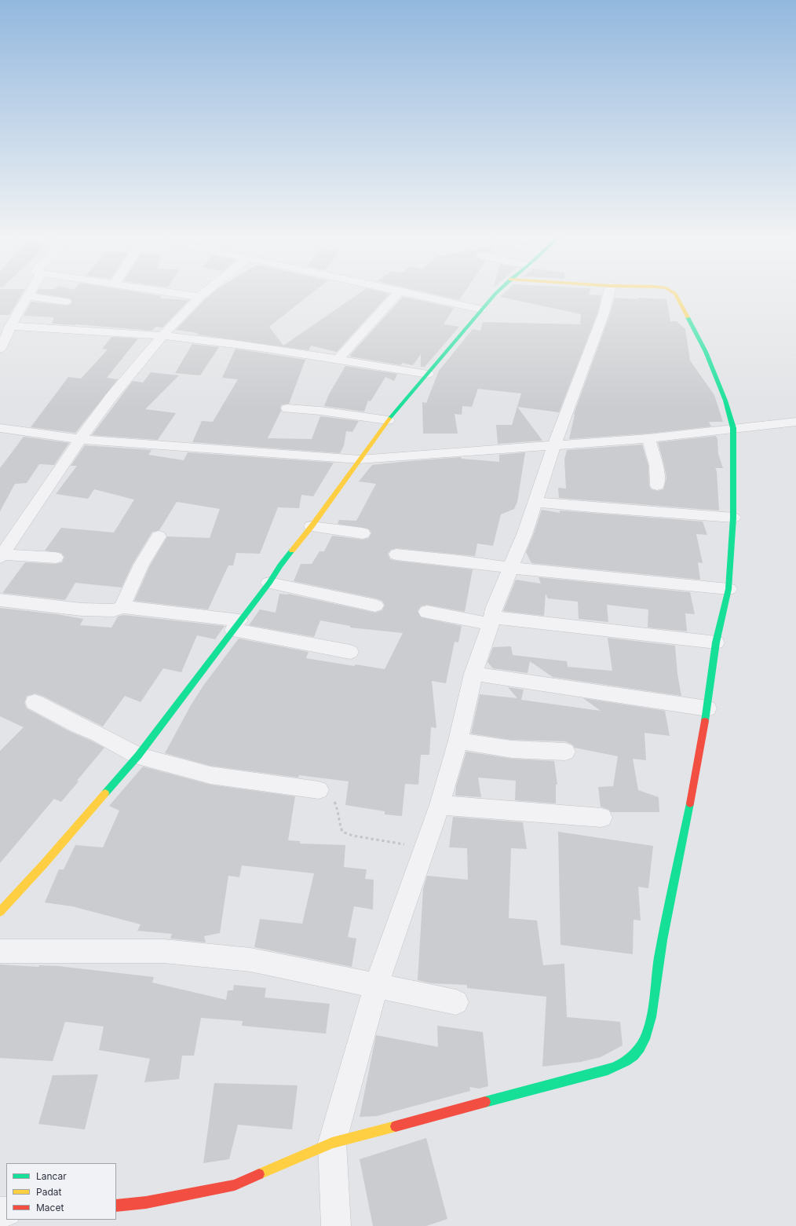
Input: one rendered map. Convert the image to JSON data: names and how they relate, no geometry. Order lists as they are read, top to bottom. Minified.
{"legend":["Lancar","Padat","Macet"]}
